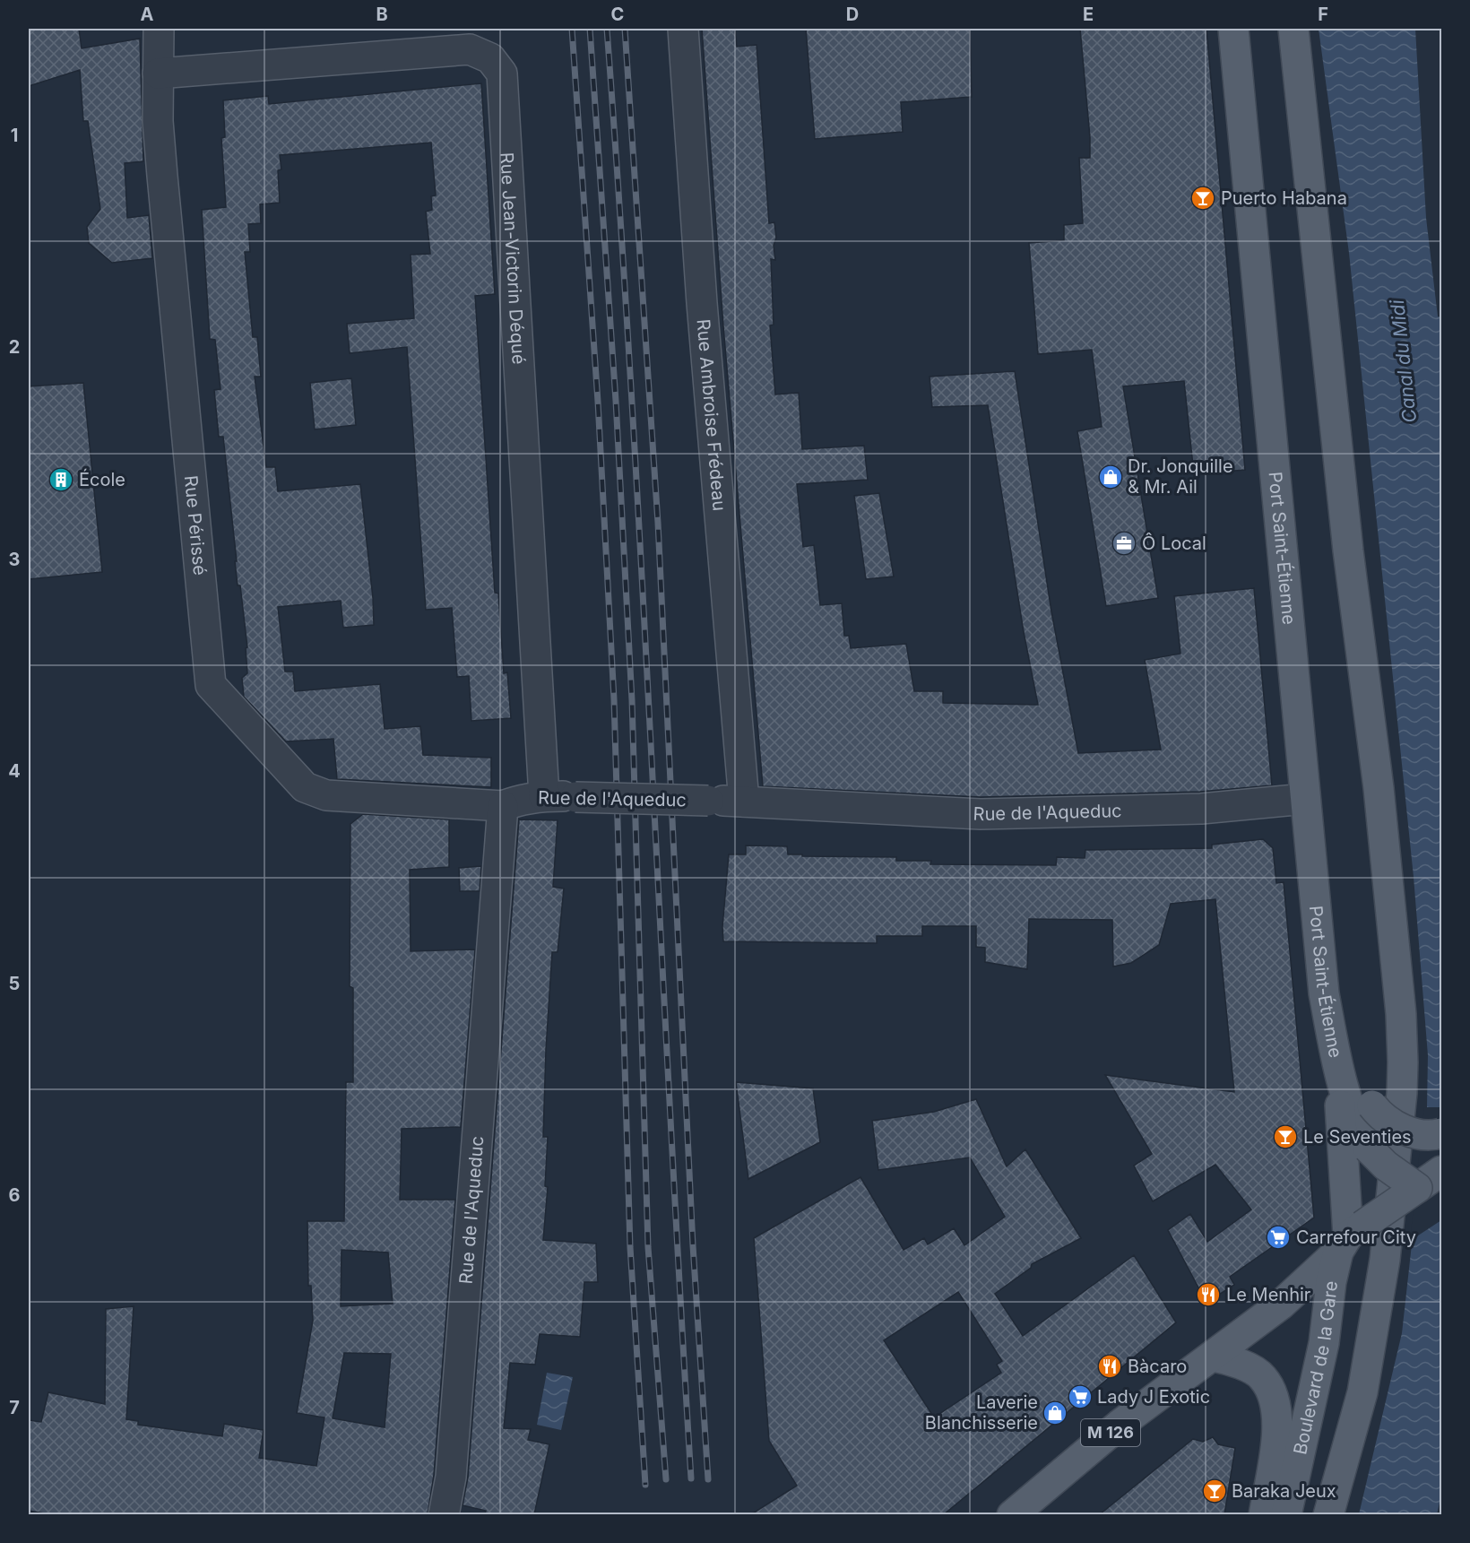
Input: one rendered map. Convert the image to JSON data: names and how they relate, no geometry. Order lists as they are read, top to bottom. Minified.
{"streets":{"main road":["Port Saint-Étienne","Boulevard de la Gare","M 126"],"street":["Rue Jean-Victorin Déqué","Rue Ambroise Frédeau","Rue Périssé","Rue de l'Aqueduc"]},"crossings":[["Rue Jean-Victorin Déqué","Rue Périssé"],["Rue Jean-Victorin Déqué","Rue de l'Aqueduc"],["Rue Ambroise Frédeau","Rue de l'Aqueduc"],["Rue Périssé","Rue de l'Aqueduc"],["Port Saint-Étienne","Rue de l'Aqueduc"],["Port Saint-Étienne","Boulevard de la Gare"],["Port Saint-Étienne","M 126"],["Boulevard de la Gare","M 126"]],"water":["Canal du Midi"],"places":{"bar":["Puerto Habana","Le Seventies","Baraka Jeux"],"shop":["Dr. Jonquille & Mr. Ail","Laverie Blanchisserie"],"building":["École"],"office":["Ô Local"],"supermarket":["Carrefour City","Lady J Exotic"],"restaurant":["Le Menhir","Bàcaro"]},"grid":{"columns":["A","B","C","D","E","F"],"rows":["1","2","3","4","5","6","7"]}}
